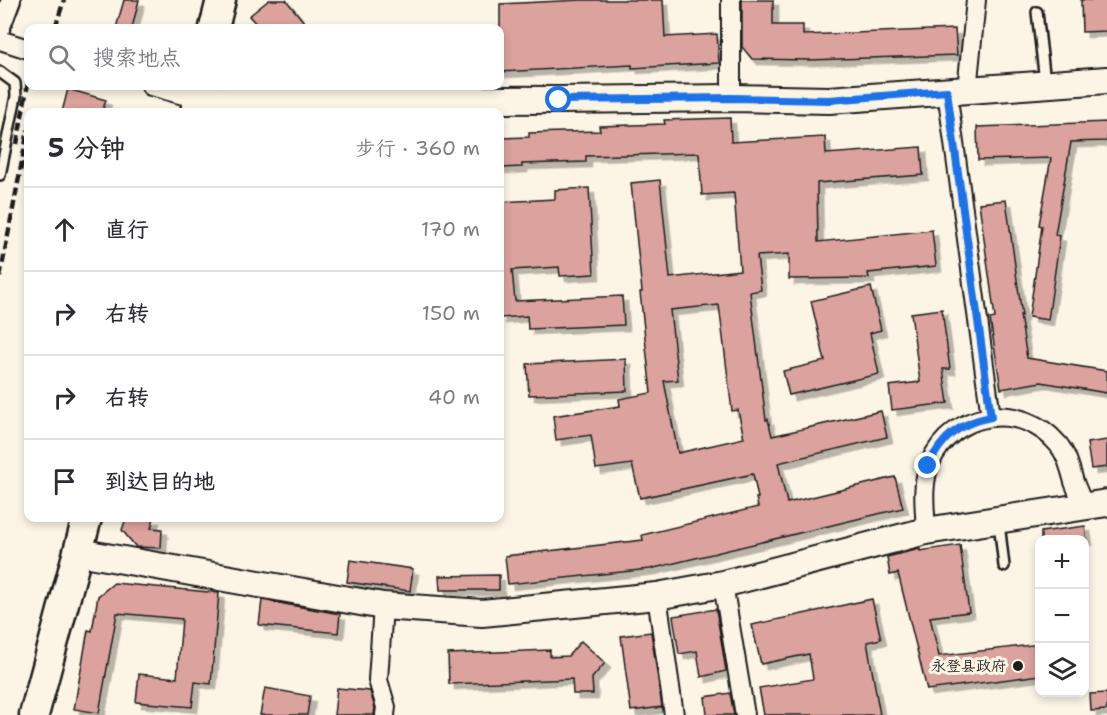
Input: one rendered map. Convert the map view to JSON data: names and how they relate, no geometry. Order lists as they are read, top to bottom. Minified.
{"places":["永登县政府"],"page":{"search":"搜索地点","heading":["5 分钟","步行 · 360 m"],"list":[["直行","170 m"],["右转","150 m"],["右转","40 m"],"到达目的地"],"map_buttons":["+","−"]}}
